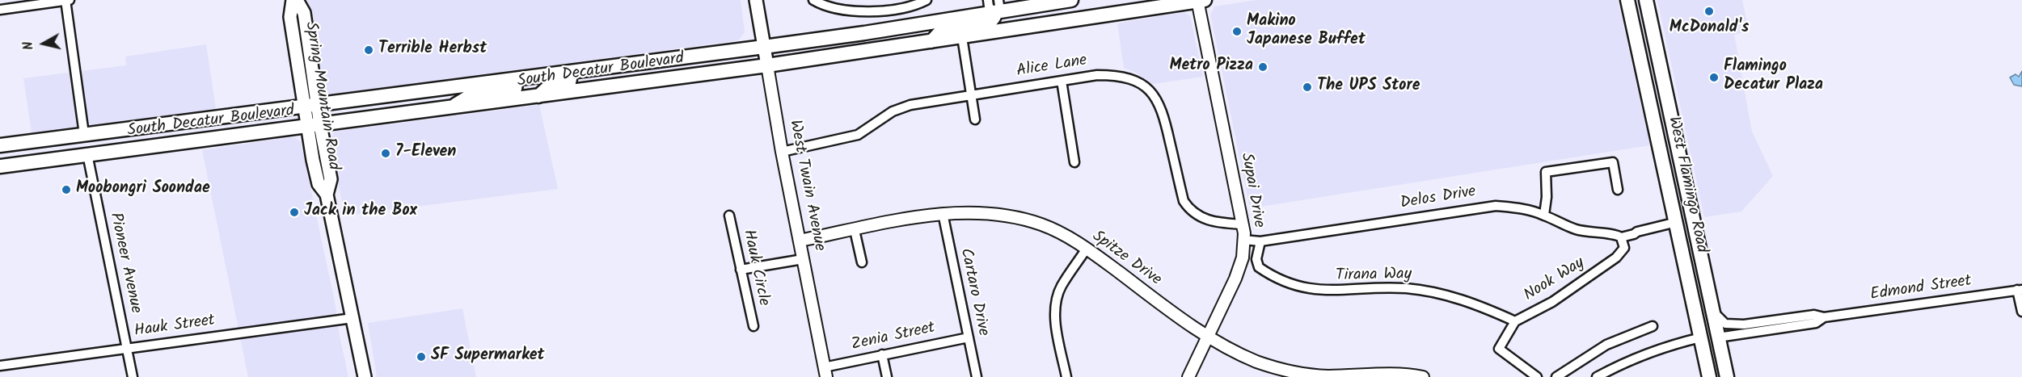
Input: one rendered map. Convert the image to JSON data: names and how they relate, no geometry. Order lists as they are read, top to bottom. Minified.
{"streets":{"main road":["South Decatur Boulevard","Spring Mountain Road","West Flamingo Road","West Twain Avenue"],"street":["Alice Lane","Supai Drive","Delos Drive","Spitze Drive","Pioneer Avenue","Hauk Circle","Tirana Way","Nook Way","Edmond Street","Cartaro Drive","Hauk Street","Zenia Street"]},"crossings":[["Alice Lane","West Twain Avenue"],["Alice Lane","Supai Drive"],["South Decatur Boulevard","Spring Mountain Road"],["South Decatur Boulevard","West Twain Avenue"],["South Decatur Boulevard","Supai Drive"],["South Decatur Boulevard","Pioneer Avenue"],["Spring Mountain Road","Hauk Street"],["West Flamingo Road","Delos Drive"],["West Flamingo Road","Edmond Street"],["West Twain Avenue","Spitze Drive"],["West Twain Avenue","Zenia Street"],["Supai Drive","Delos Drive"],["Supai Drive","Spitze Drive"],["Delos Drive","Tirana Way"],["Delos Drive","Nook Way"],["Spitze Drive","Cartaro Drive"],["Pioneer Avenue","Hauk Street"],["Tirana Way","Nook Way"],["Cartaro Drive","Zenia Street"]],"places":["McDonald's","Makino Japanese Buffet","Terrible Herbst","Metro Pizza","Flamingo Decatur Plaza","The UPS Store","7-Eleven","Moobongri Soondae","Jack in the Box","SF Supermarket"],"north":"left"}
